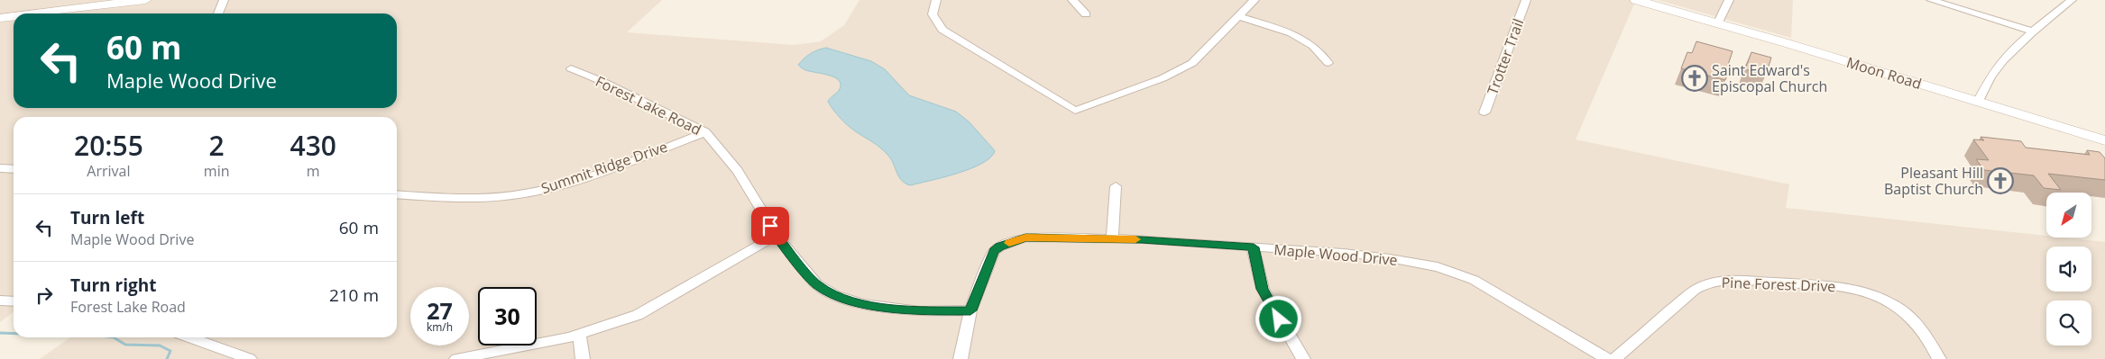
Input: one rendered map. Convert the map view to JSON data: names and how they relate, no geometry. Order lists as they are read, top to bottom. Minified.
{"streets":{"street":["Trotter Trail","Moon Road","Forest Lake Road","Summit Ridge Drive","Maple Wood Drive","Pine Forest Drive"]},"crossings":[["Forest Lake Road","Summit Ridge Drive"],["Forest Lake Road","Maple Wood Drive"]],"places":{"church":["Saint Edward's Episcopal Church","Pleasant Hill Baptist Church"]},"north":"bottom left","page":{"turn":["60 m","Maple Wood Drive"],"eta":["20:55","Arrival","2","min","430","m"],"list":[{"name":"Turn left","note":"Maple Wood Drive","value":"60 m"},{"name":"Turn right","note":"Forest Lake Road","value":"210 m"}],"speed":"27 km/h","limit":"30"}}
